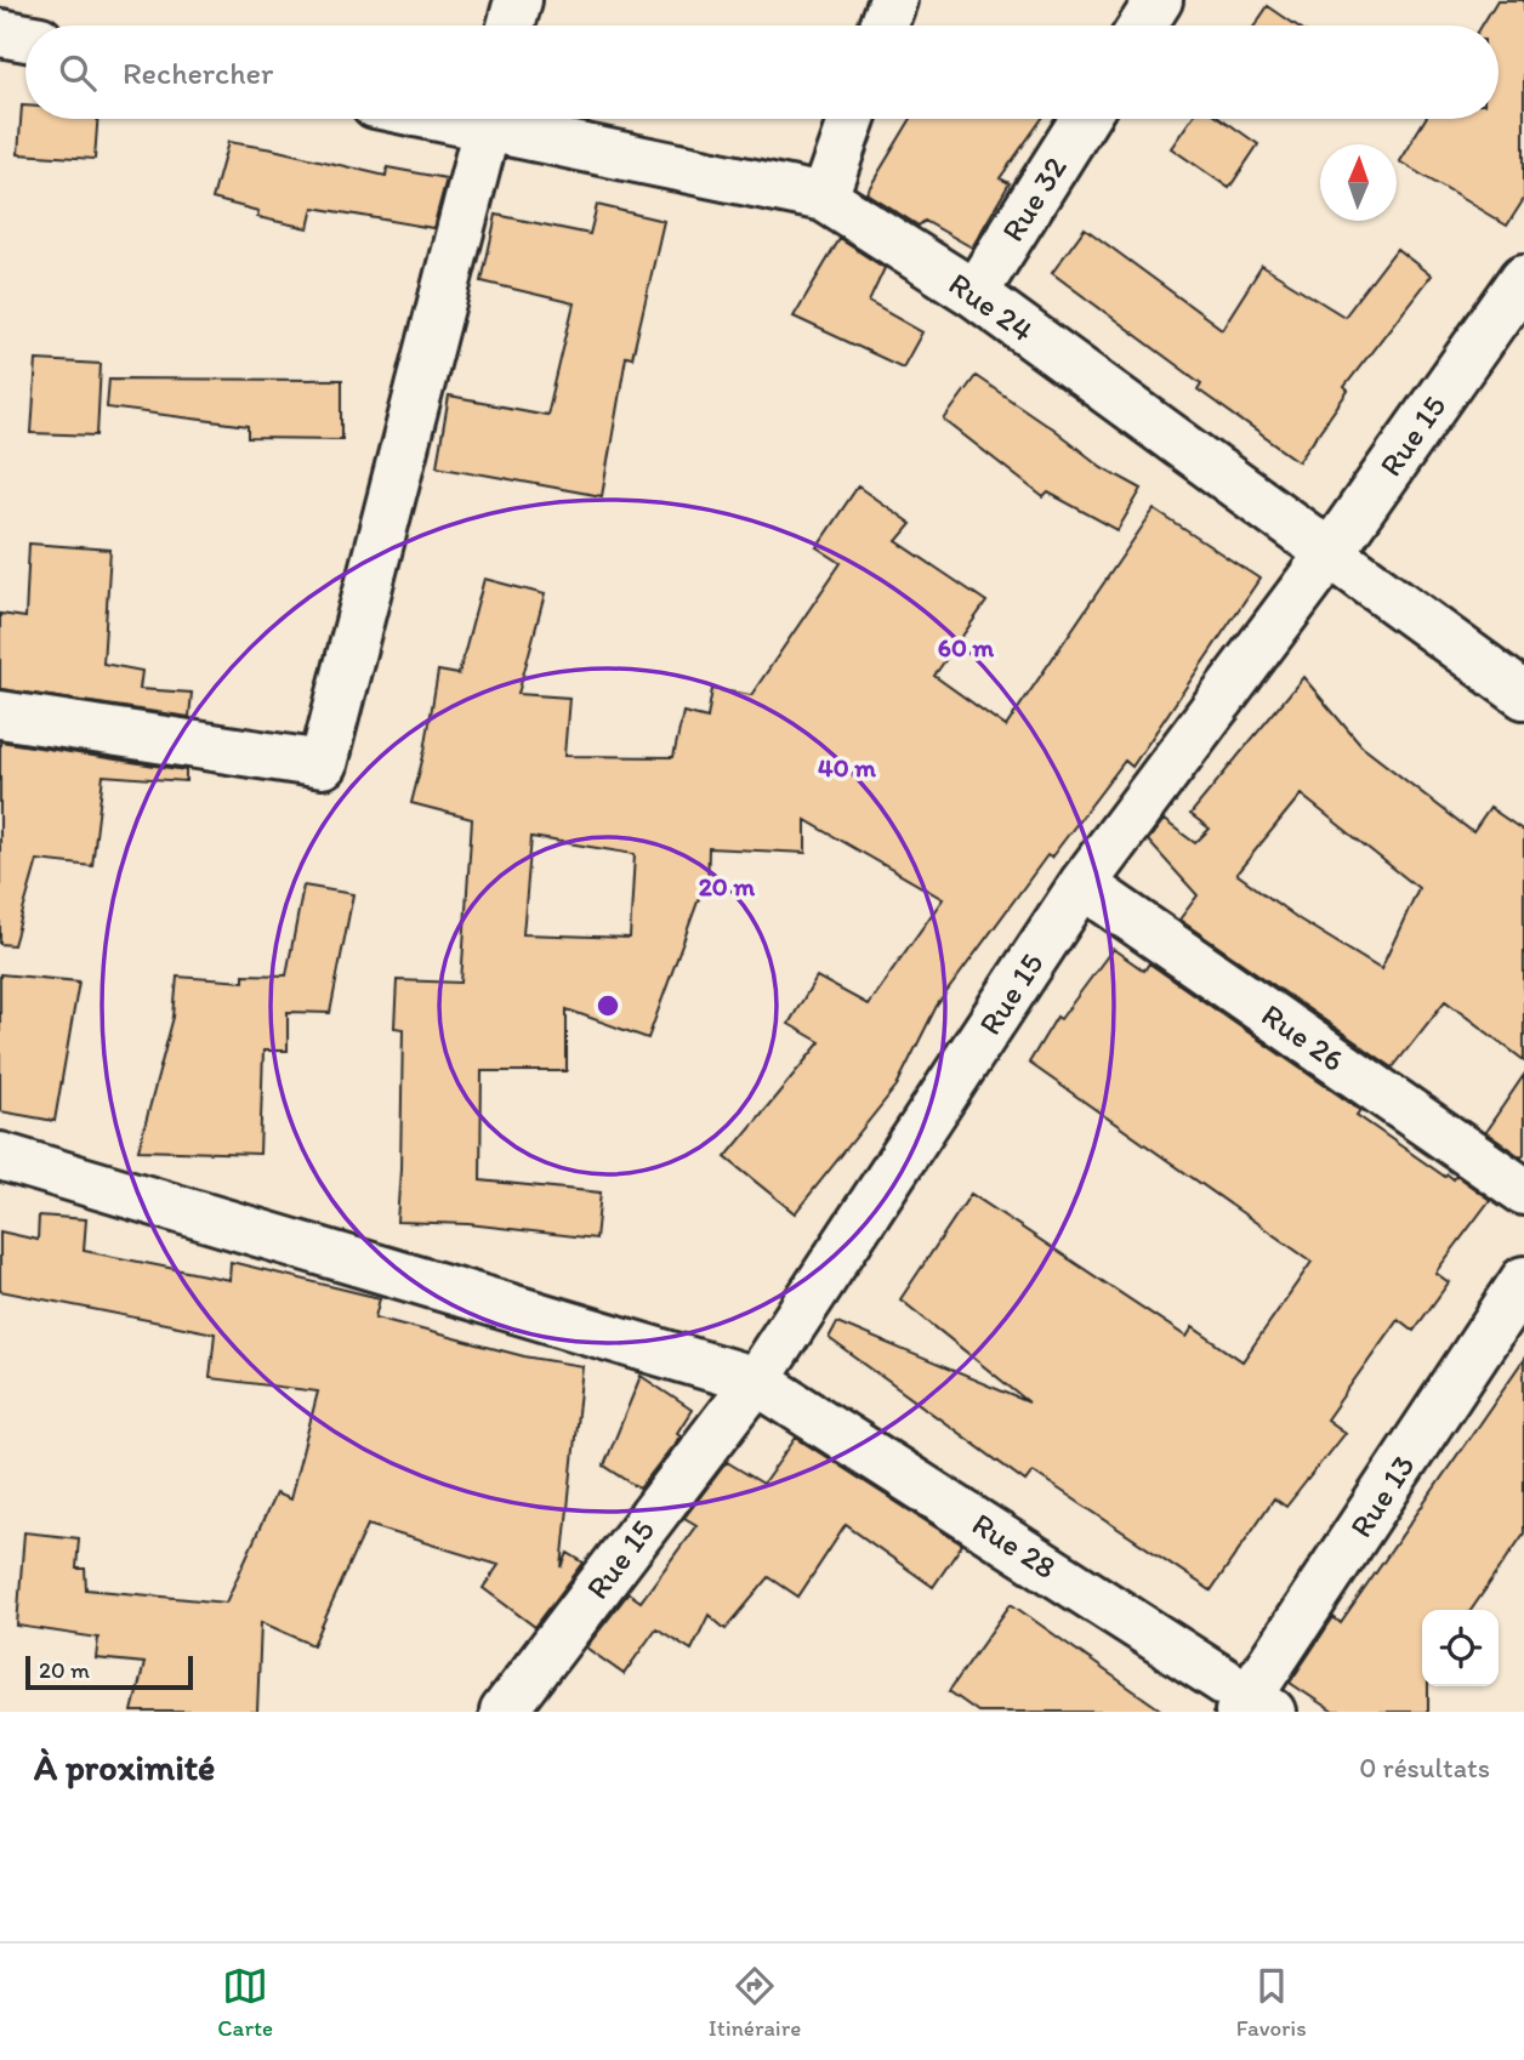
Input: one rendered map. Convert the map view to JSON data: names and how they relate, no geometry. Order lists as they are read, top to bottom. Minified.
{"streets":{"street":["Rue 32","Rue 24","Rue 15","Rue 26","Rue 13","Rue 28"]},"crossings":[["Rue 32","Rue 24"],["Rue 24","Rue 15"],["Rue 15","Rue 26"],["Rue 15","Rue 28"],["Rue 13","Rue 28"]],"scale_bar":"20 m","north":"top","page":{"search":"Rechercher","scale":"20 m","heading":["À proximité","0 résultats"],"nav":["Carte","Itinéraire","Favoris"]},"rings":["60 m","40 m","20 m"]}
